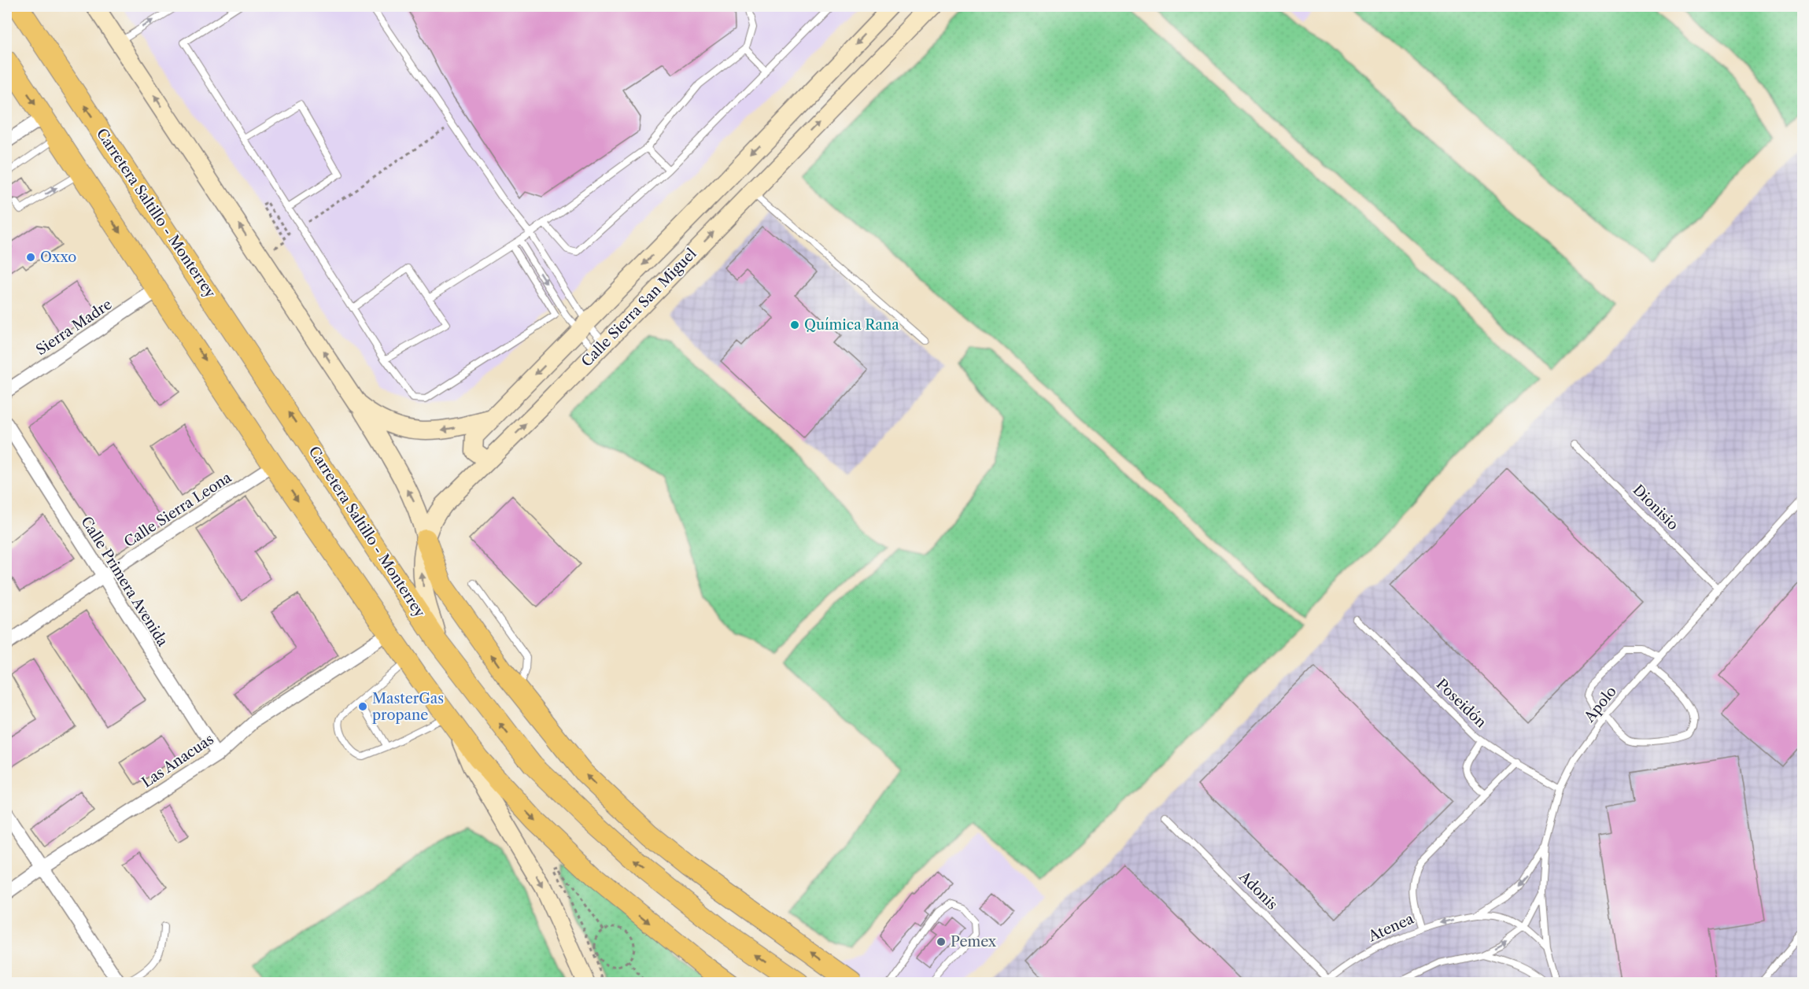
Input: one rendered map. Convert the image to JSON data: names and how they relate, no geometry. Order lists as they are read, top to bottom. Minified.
{"streets":{"main road":["Carretera Saltillo - Monterrey"],"street":["Calle Sierra San Miguel","Sierra Madre","Calle Sierra Leona","Calle Primera Avenida","Las Anacuas"],"lane":["Dionisio","Poseidón","Apolo","Adonis","Atenea"]},"crossings":[["Carretera Saltillo - Monterrey","Calle Sierra San Miguel"],["Dionisio","Apolo"],["Calle Sierra Leona","Calle Primera Avenida"],["Calle Primera Avenida","Las Anacuas"],["Poseidón","Apolo"],["Apolo","Atenea"],["Adonis","Atenea"]],"places":["Oxxo","Química Rana","MasterGas propane","Pemex"]}
